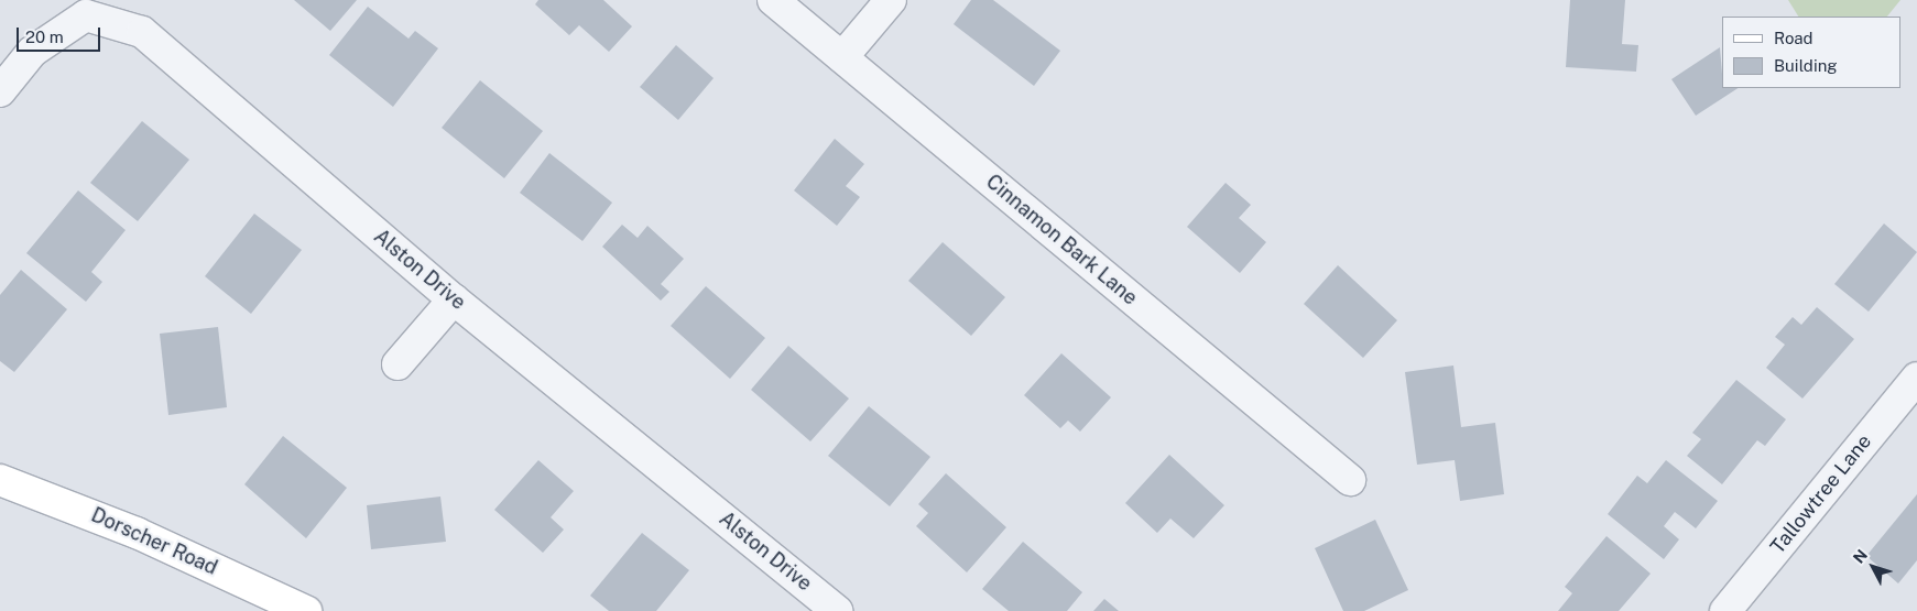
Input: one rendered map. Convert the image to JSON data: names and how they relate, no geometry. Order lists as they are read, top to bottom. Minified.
{"streets":{"street":["Cinnamon Bark Lane","Alston Drive","Tallowtree Lane","Dorscher Road"]},"legend":["Road","Building"],"scale_bar":"20 m","north":"top left"}
